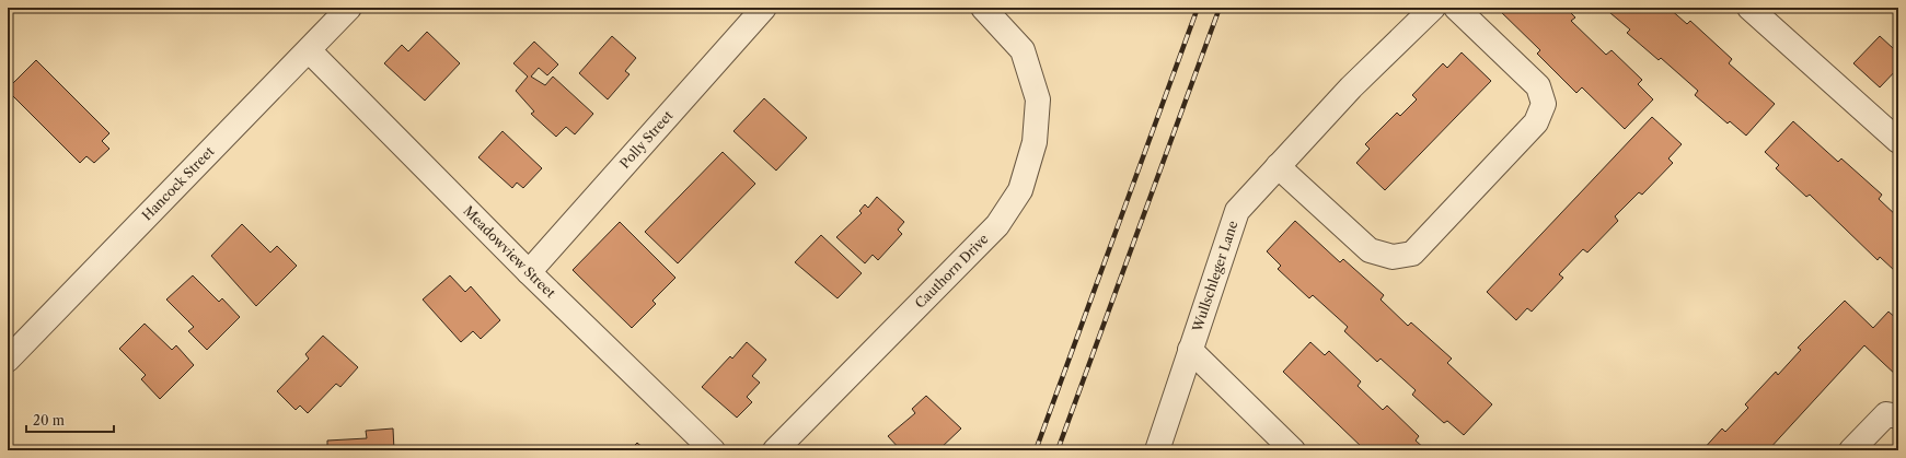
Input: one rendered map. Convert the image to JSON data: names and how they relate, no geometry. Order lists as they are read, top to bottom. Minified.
{"streets":{"street":["Polly Street","Hancock Street","Meadowview Street","Cauthorn Drive","Wullschleger Lane"]},"crossings":[["Polly Street","Meadowview Street"],["Hancock Street","Meadowview Street"]],"scale_bar":"20 m"}
